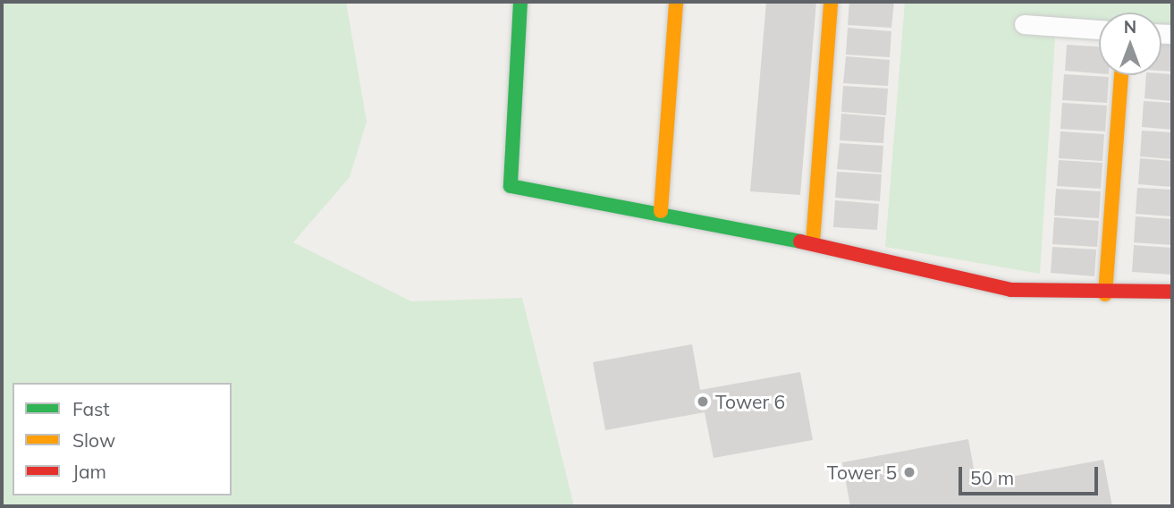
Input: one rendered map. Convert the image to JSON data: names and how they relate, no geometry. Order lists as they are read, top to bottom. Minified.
{"places":["Tower 6","Tower 5"],"legend":["Fast","Slow","Jam"],"scale_bar":"50 m","north":"top"}
